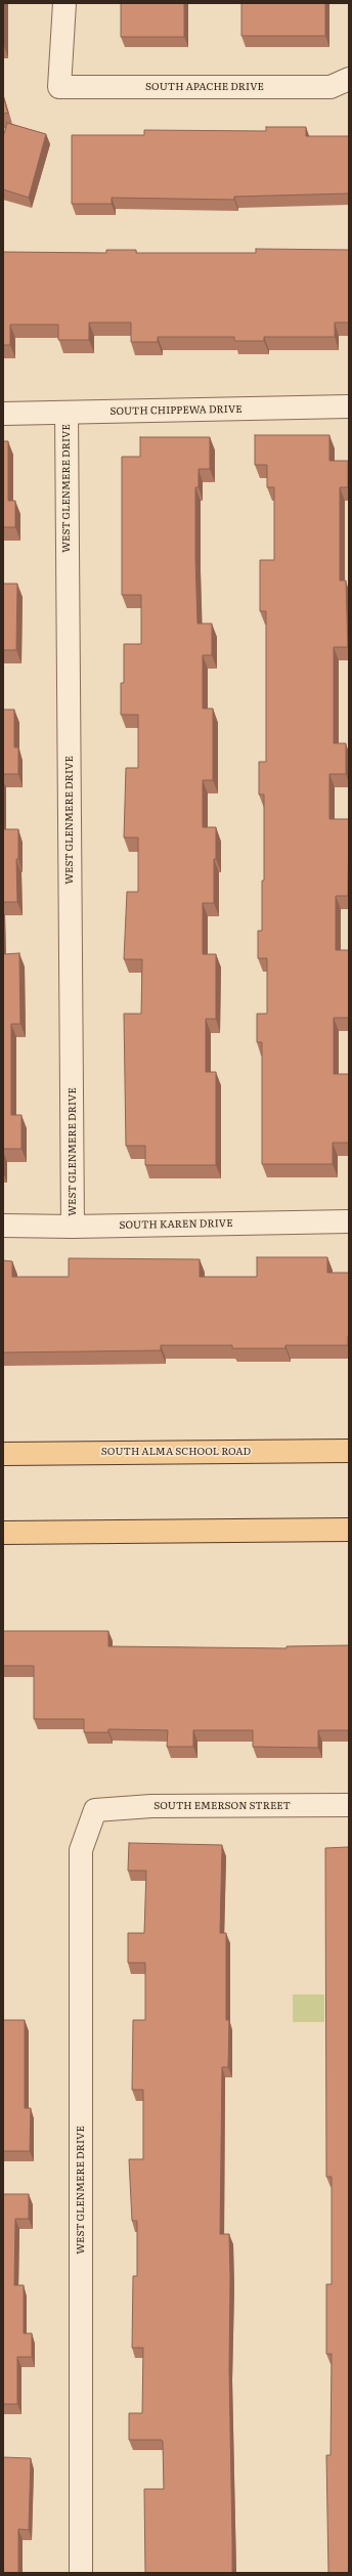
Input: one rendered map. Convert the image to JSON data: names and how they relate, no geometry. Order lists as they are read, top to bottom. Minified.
{"streets":{"main road":["SOUTH ALMA SCHOOL ROAD"],"street":["SOUTH APACHE DRIVE","SOUTH CHIPPEWA DRIVE","WEST GLENMERE DRIVE","SOUTH KAREN DRIVE","SOUTH EMERSON STREET"]},"crossings":[["SOUTH CHIPPEWA DRIVE","WEST GLENMERE DRIVE"],["WEST GLENMERE DRIVE","SOUTH KAREN DRIVE"],["WEST GLENMERE DRIVE","SOUTH EMERSON STREET"]]}
